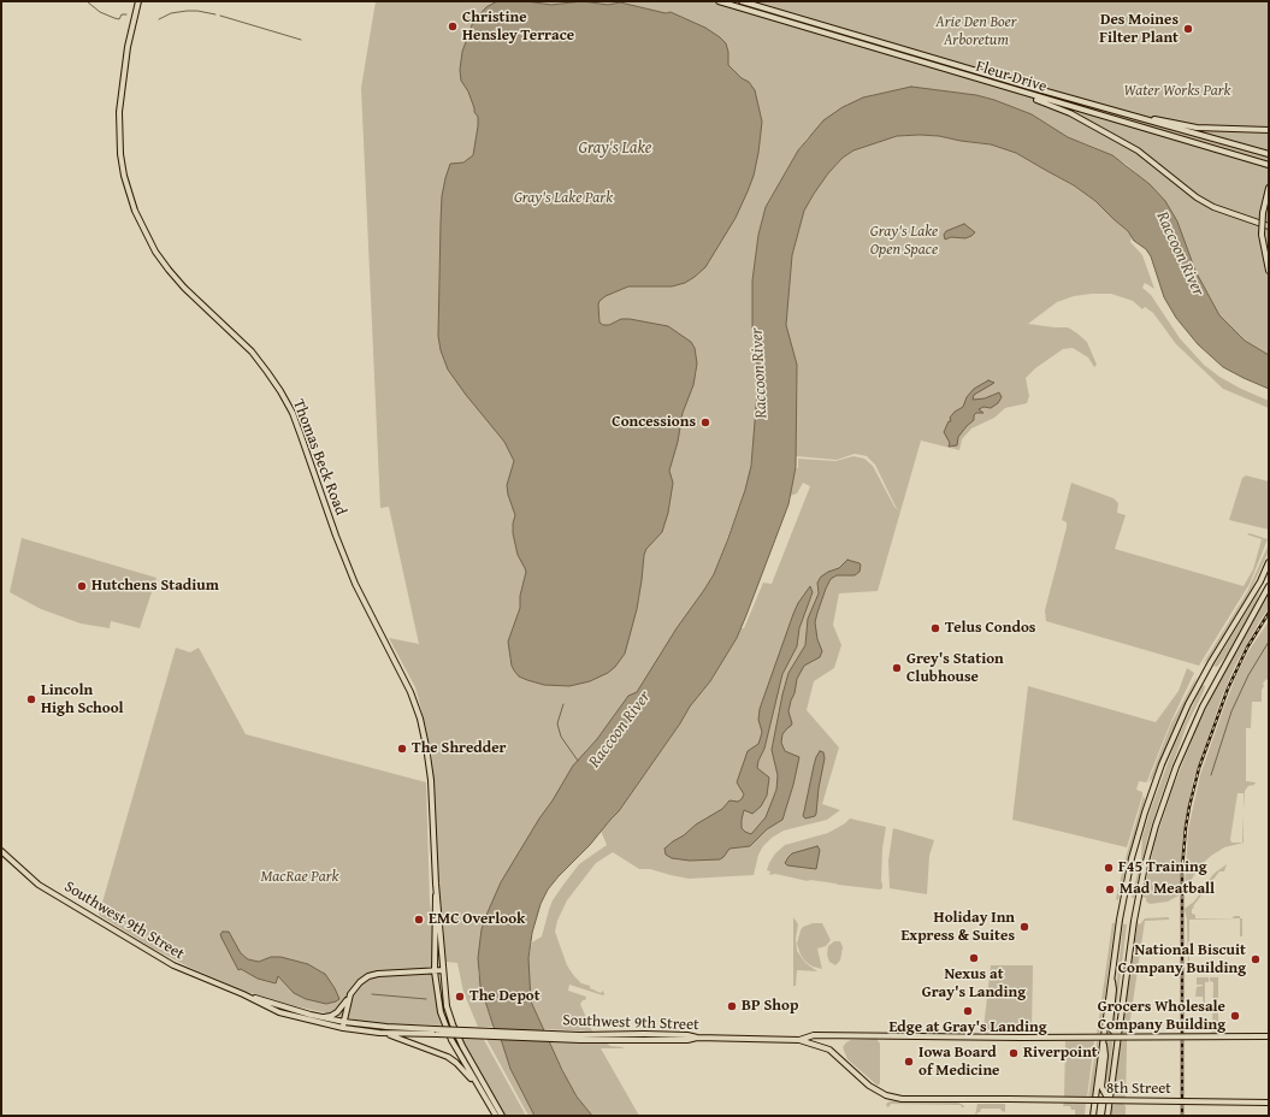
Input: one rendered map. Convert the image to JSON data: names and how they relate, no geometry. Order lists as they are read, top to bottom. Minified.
{"streets":{"main road":["Fleur Drive","Thomas Beck Road","Southwest 9th Street","8th Street"]},"crossings":[["Southwest 9th Street","8th Street"]],"water":["Gray's Lake","Raccoon River"],"parks":["Arie Den Boer Arboretum","Water Works Park","Gray's Lake Park","Gray's Lake Open Space","MacRae Park"],"places":["Christine Hensley Terrace","Des Moines Filter Plant","Concessions","Hutchens Stadium","Telus Condos","Grey's Station Clubhouse","Lincoln High School","The Shredder","F45 Training","Mad Meatball","EMC Overlook","Holiday Inn Express & Suites","Nexus at Gray's Landing","National Biscuit Company Building","The Depot","BP Shop","Edge at Gray's Landing","Grocers Wholesale Company Building","Riverpoint","Iowa Board of Medicine"]}
